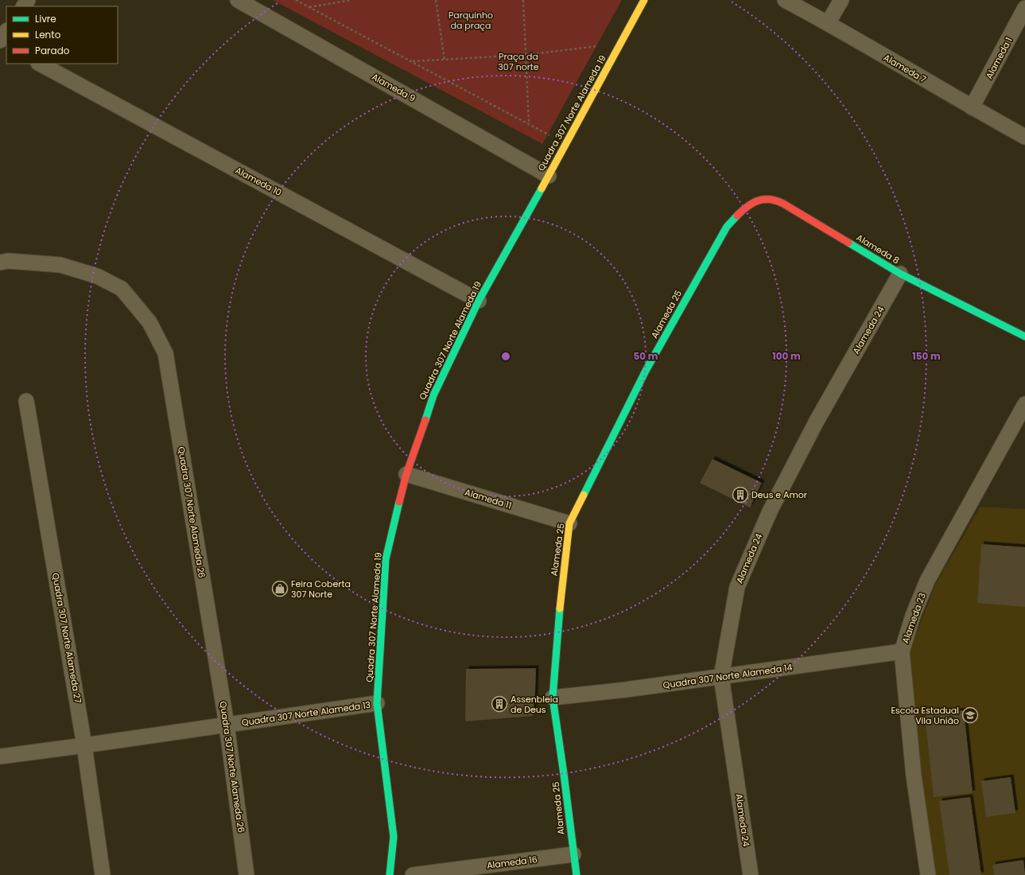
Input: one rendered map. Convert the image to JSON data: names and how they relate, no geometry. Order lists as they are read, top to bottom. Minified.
{"streets":{"street":["Alameda 1","Alameda 7","Alameda 9","Quadra 307 Norte Alameda 19","Alameda 10","Alameda 8","Alameda 25","Alameda 24","Alameda 11","Quadra 307 Norte Alameda 26","Alameda 23","Quadra 307 Norte Alameda 27","Quadra 307 Norte Alameda 14","Quadra 307 Norte Alameda 13","Alameda 16"]},"crossings":[["Alameda 1","Alameda 7"],["Alameda 9","Quadra 307 Norte Alameda 19"],["Quadra 307 Norte Alameda 19","Alameda 10"],["Quadra 307 Norte Alameda 19","Alameda 11"],["Quadra 307 Norte Alameda 19","Quadra 307 Norte Alameda 13"],["Alameda 8","Alameda 25"],["Alameda 8","Alameda 24"],["Alameda 25","Alameda 11"],["Alameda 25","Quadra 307 Norte Alameda 14"],["Alameda 25","Alameda 16"],["Alameda 24","Quadra 307 Norte Alameda 14"],["Quadra 307 Norte Alameda 26","Quadra 307 Norte Alameda 13"],["Alameda 23","Quadra 307 Norte Alameda 14"],["Quadra 307 Norte Alameda 27","Quadra 307 Norte Alameda 13"]],"parks":["Parquinho da praça","Praça da 307 norte"],"places":{"building":["Deus e Amor","Assenbleia de Deus"],"shop":["Feira Coberta 307 Norte"],"school or university":["Escola Estadual Vila União"]},"legend":["Livre","Lento","Parado"],"rings":["50 m","100 m","150 m"]}
